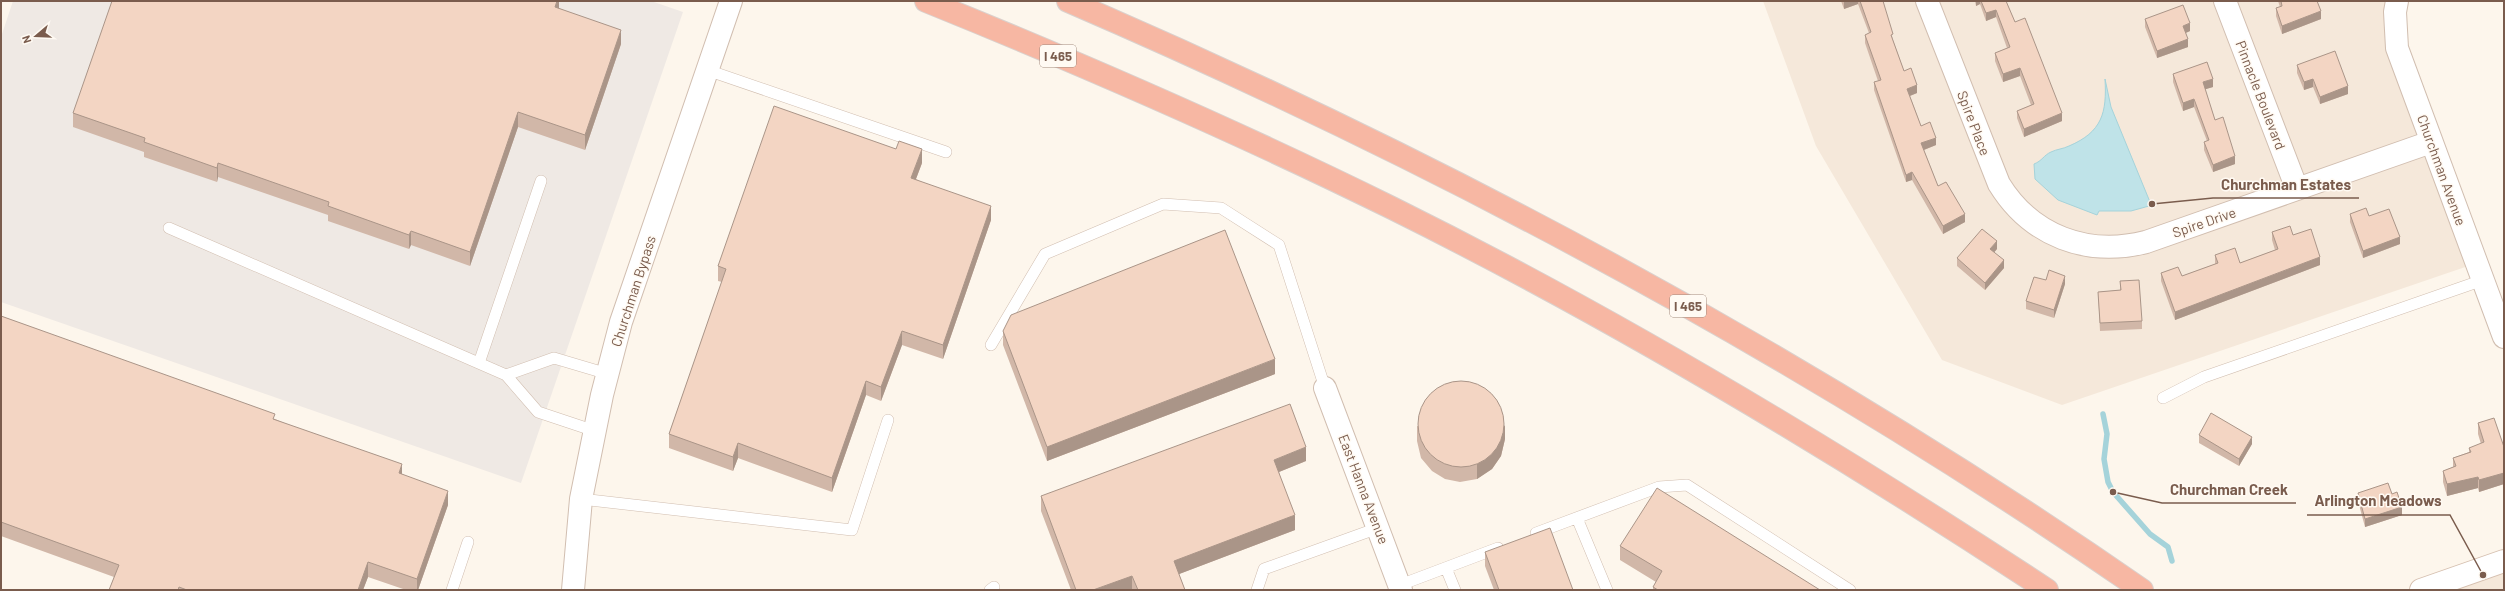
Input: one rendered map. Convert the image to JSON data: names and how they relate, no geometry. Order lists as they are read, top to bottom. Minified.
{"streets":{"highway":["I 465"],"street":["Pinnacle Boulevard","Spire Place","Churchman Avenue","Spire Drive","Churchman Bypass","East Hanna Avenue"]},"crossings":[["Pinnacle Boulevard","Spire Drive"],["Spire Place","Spire Drive"],["Churchman Avenue","Spire Drive"]],"places":["Churchman Estates","Churchman Creek","Arlington Meadows"],"north":"left"}
